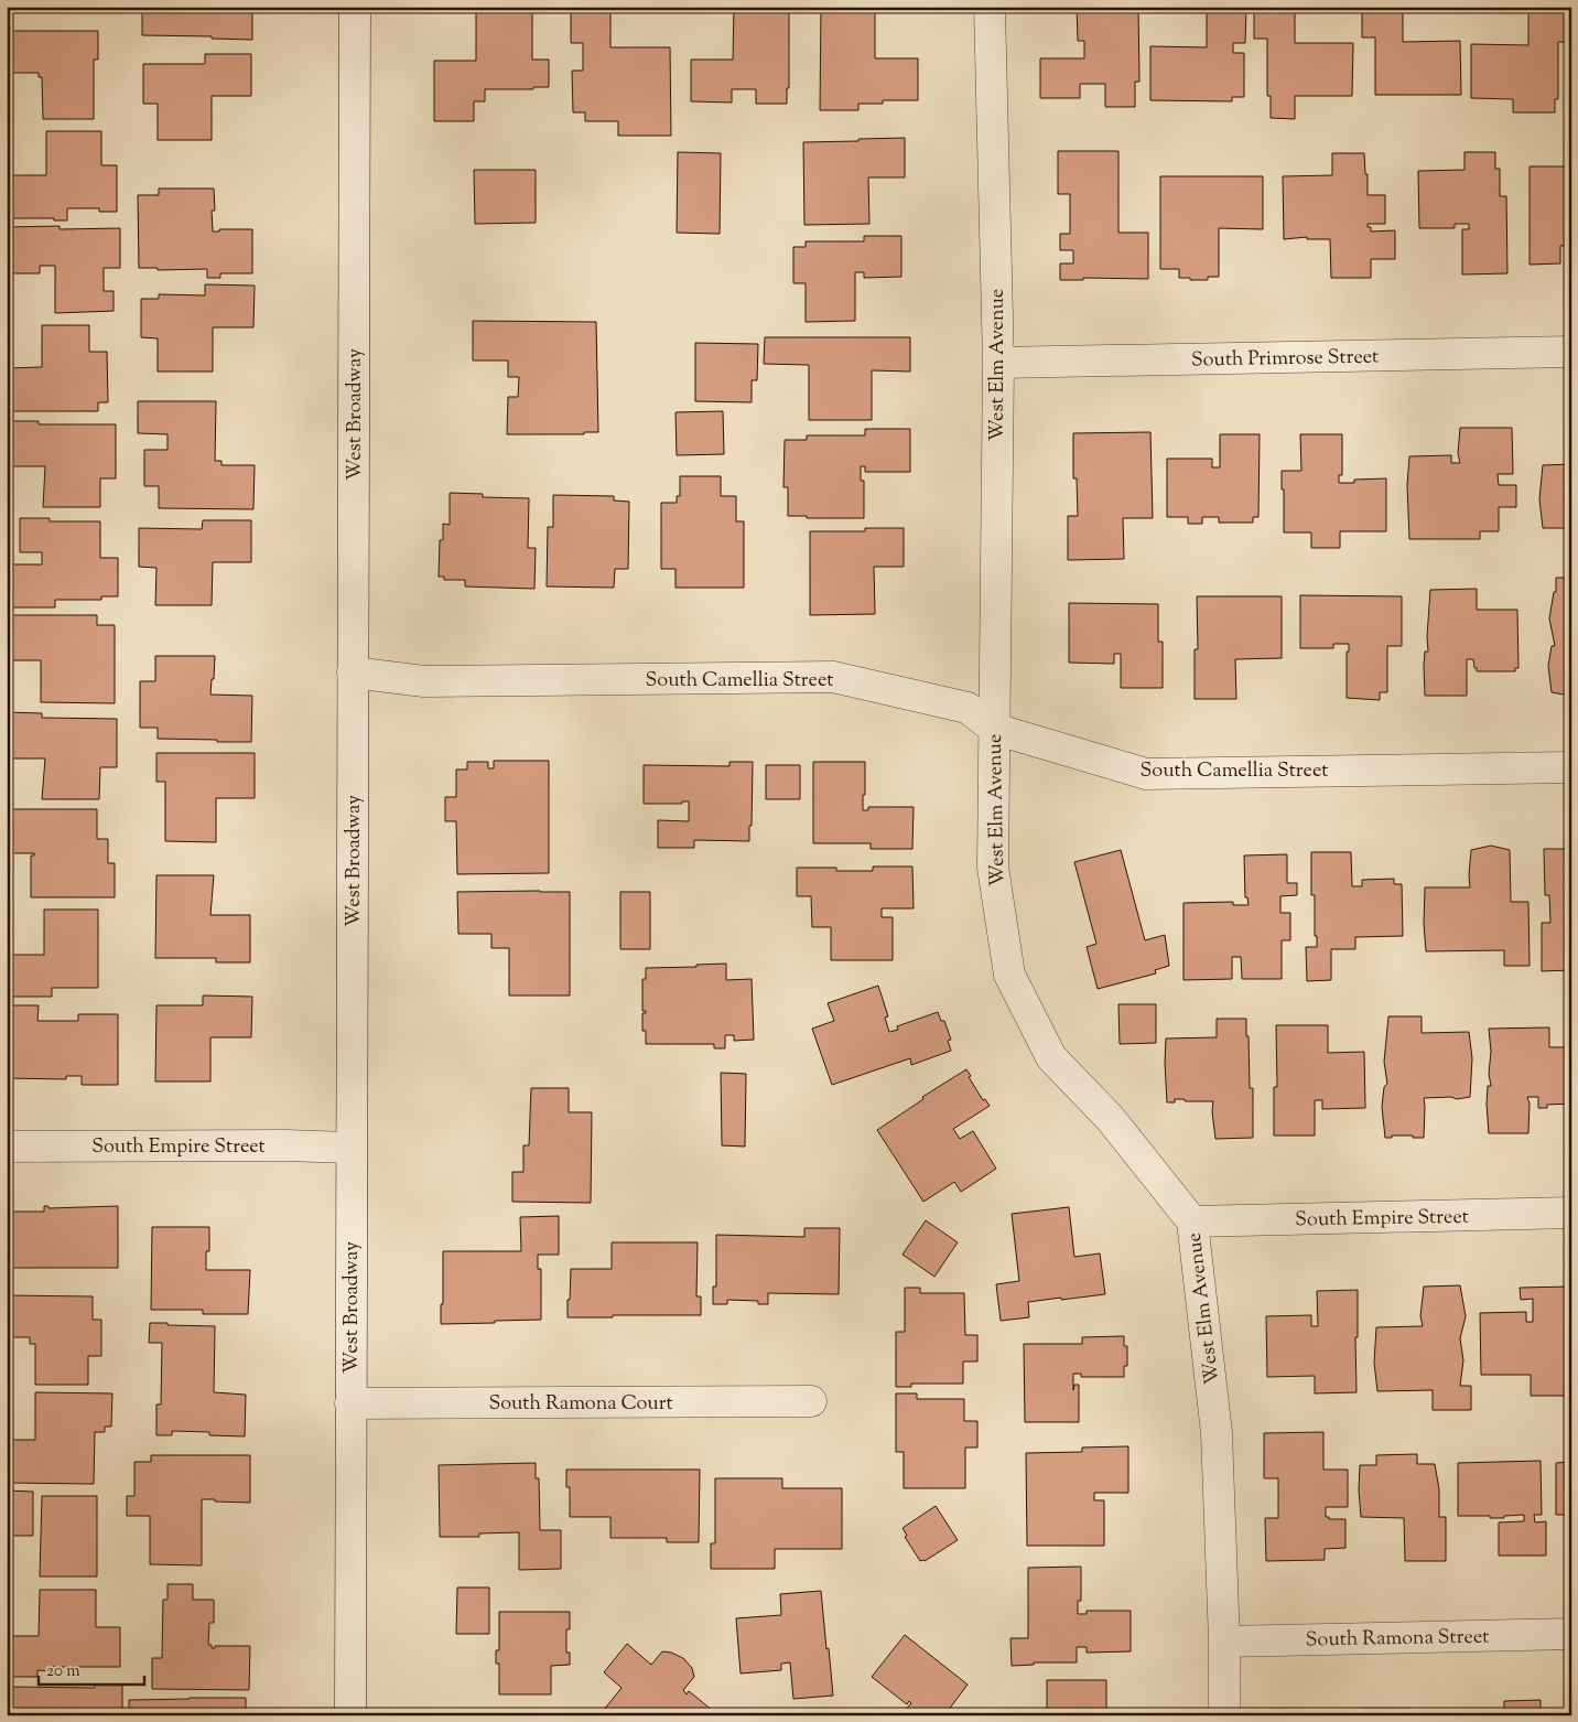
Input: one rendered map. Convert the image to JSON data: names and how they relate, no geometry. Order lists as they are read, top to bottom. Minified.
{"streets":{"street":["South Primrose Street","West Elm Avenue","West Broadway","South Camellia Street","South Empire Street","South Ramona Court","South Ramona Street"]},"crossings":[["South Primrose Street","West Elm Avenue"],["West Elm Avenue","South Camellia Street"],["West Elm Avenue","South Empire Street"],["West Elm Avenue","South Ramona Street"],["West Broadway","South Camellia Street"],["West Broadway","South Empire Street"],["West Broadway","South Ramona Court"]],"scale_bar":"20 m"}
